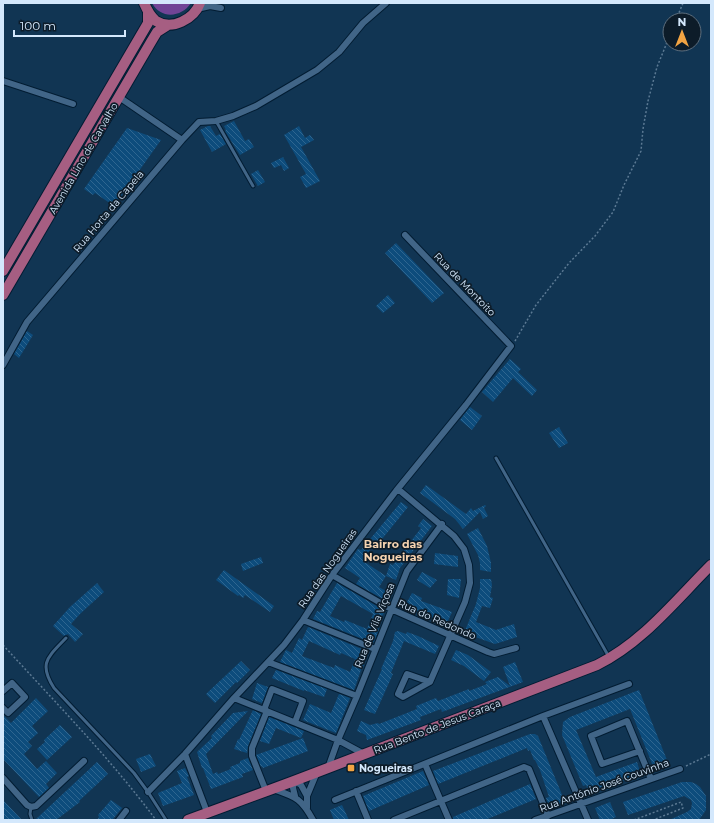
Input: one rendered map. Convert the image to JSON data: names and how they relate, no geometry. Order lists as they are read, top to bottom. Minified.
{"streets":{"main road":["Avenida Lino de Carvalho","Rua Bento de Jesus Caraça"],"street":["Rua Horta da Capela","Rua de Montoito","Rua das Nogueiras","Rua do Redondo","Rua de Vila Viçosa","Rua António José Couvinha"]},"crossings":[["Rua de Montoito","Rua das Nogueiras"],["Rua das Nogueiras","Rua do Redondo"],["Rua do Redondo","Rua de Vila Viçosa"],["Rua de Vila Viçosa","Rua Bento de Jesus Caraça"]],"districts":["Bairro das Nogueiras"],"places":{"transit":["Nogueiras"]},"scale_bar":"100 m","north":"top"}
